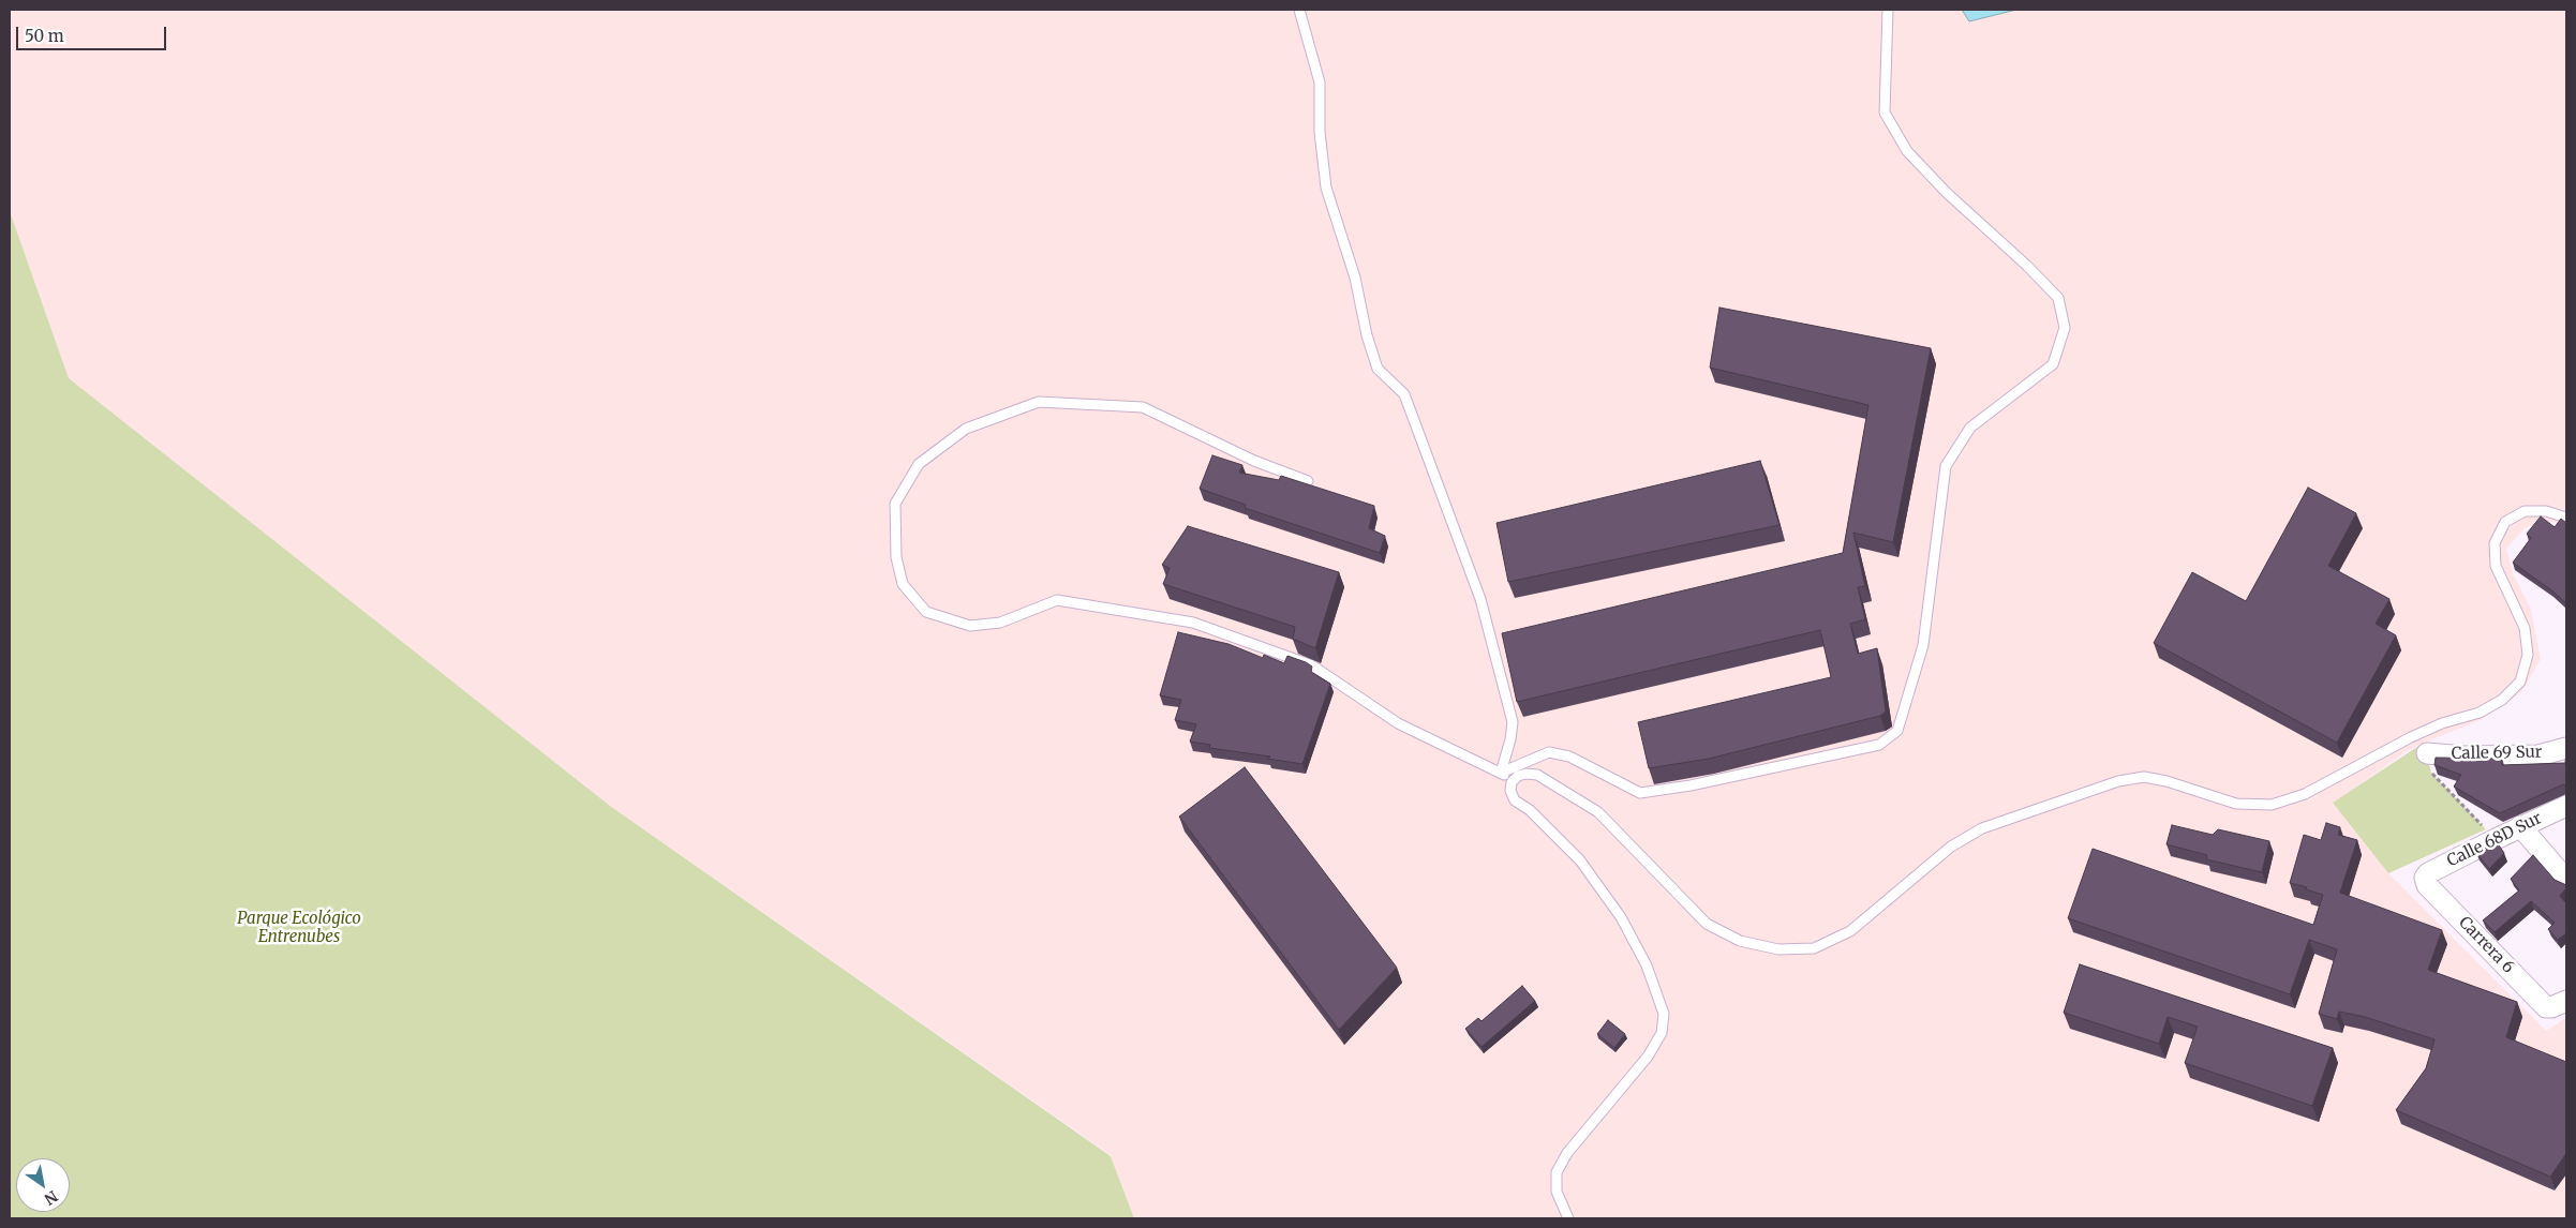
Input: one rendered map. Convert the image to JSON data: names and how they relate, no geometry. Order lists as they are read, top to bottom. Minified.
{"streets":{"street":["Calle 69 Sur","Calle 68D Sur","Carrera 6"]},"crossings":[["Calle 68D Sur","Carrera 6"]],"parks":["Parque Ecológico Entrenubes"],"scale_bar":"50 m","north":"bottom right"}
